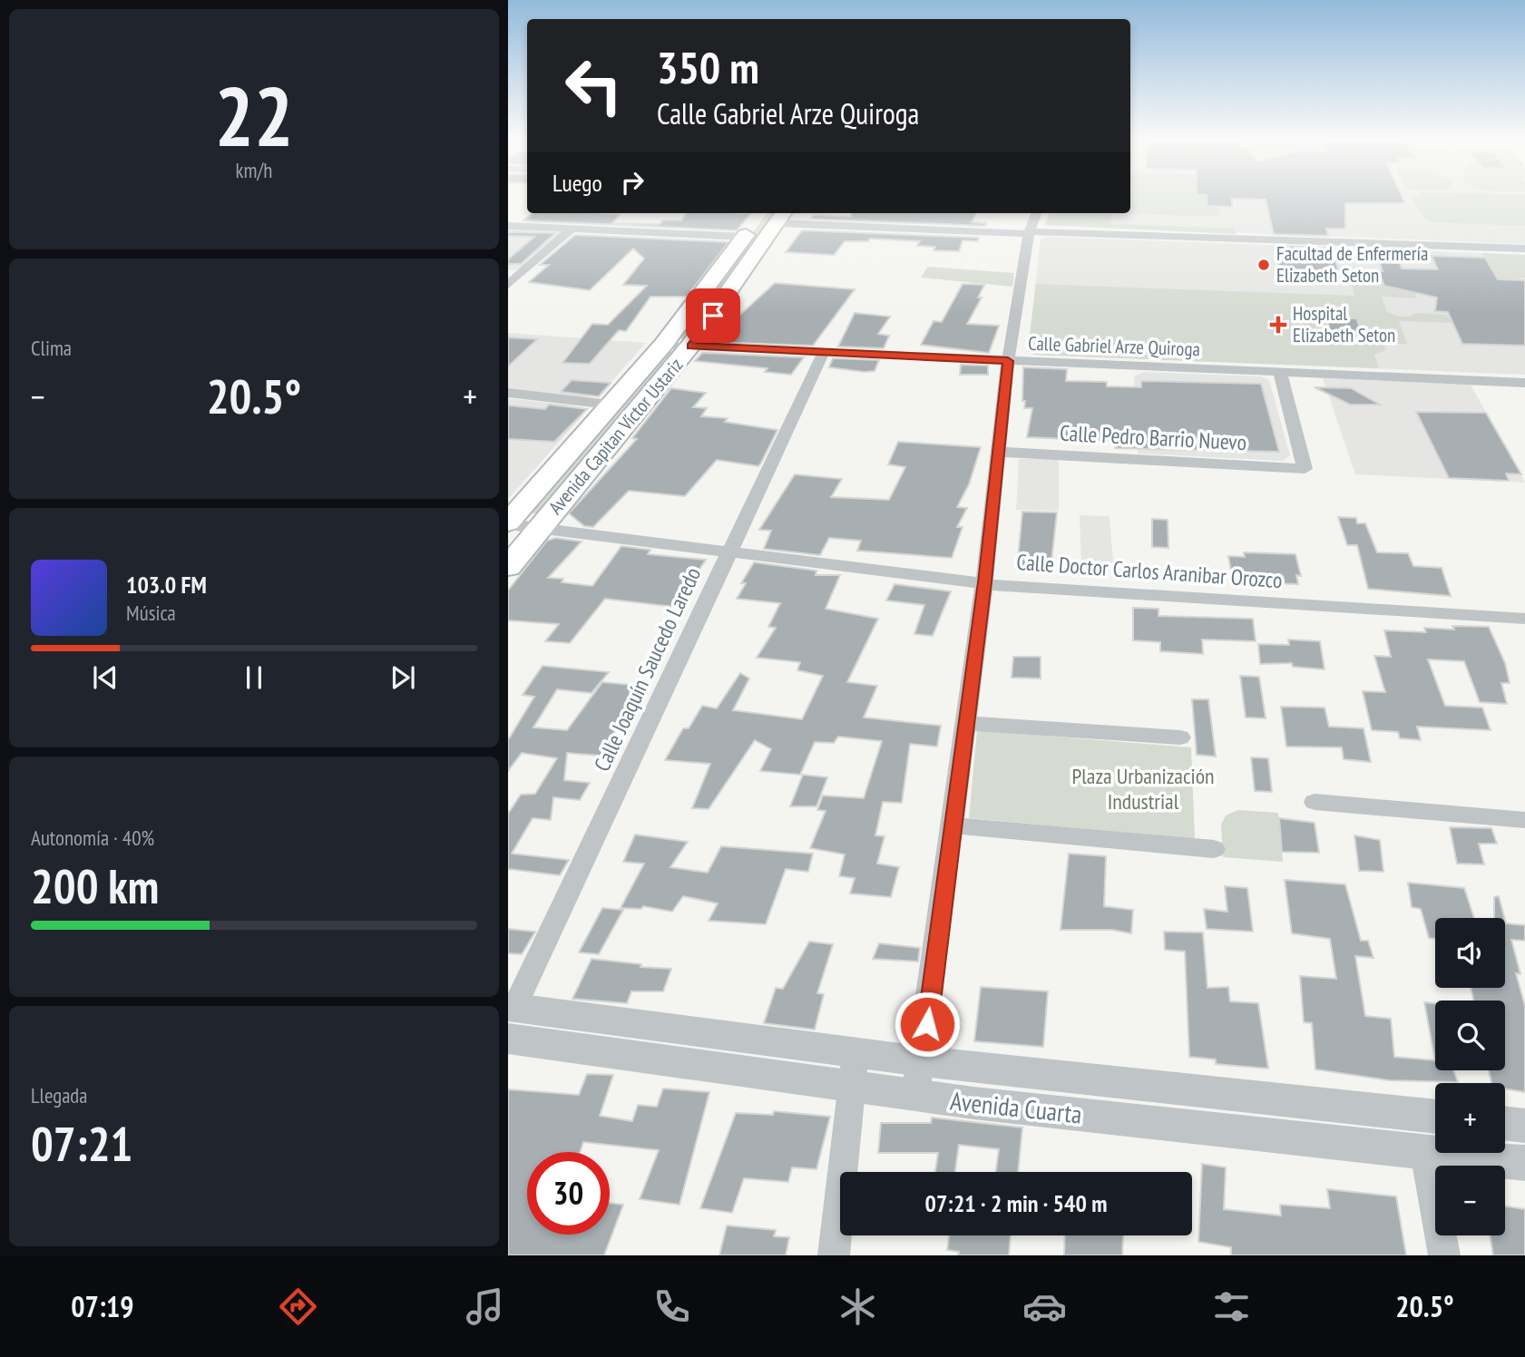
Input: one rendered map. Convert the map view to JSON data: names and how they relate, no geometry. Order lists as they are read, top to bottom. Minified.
{"streets":{"main road":["Avenida Capitan Víctor Ustariz"],"street":["Calle Gabriel Arze Quiroga","Calle Pedro Barrio Nuevo","Calle Doctor Carlos Aranibar Orozco","Calle Joaquín Saucedo Laredo","Avenida Cuarta"]},"crossings":[["Calle Gabriel Arze Quiroga","Avenida Capitan Víctor Ustariz"],["Calle Gabriel Arze Quiroga","Calle Pedro Barrio Nuevo"],["Calle Gabriel Arze Quiroga","Calle Joaquín Saucedo Laredo"],["Avenida Capitan Víctor Ustariz","Calle Doctor Carlos Aranibar Orozco"],["Calle Doctor Carlos Aranibar Orozco","Calle Joaquín Saucedo Laredo"],["Calle Joaquín Saucedo Laredo","Avenida Cuarta"]],"parks":["Plaza Urbanización Industrial"],"places":{"other":["Facultad de Enfermería Elizabeth Seton"],"health":["Hospital Elizabeth Seton"]},"page":{"tile":[["22","km/h"],"Clima",["Autonomía · 40%","200 km"],["Llegada","07:21"]],"turn":["350 m","Calle Gabriel Arze Quiroga"],"then":"Luego","heat":["−","20.5°","+"],"song":["103.0 FM","Música"],"map_buttons":["+","−"],"limit":"30","trip":"07:21 · 2 min · 540 m","tabs":["07:19","20.5°"]}}
